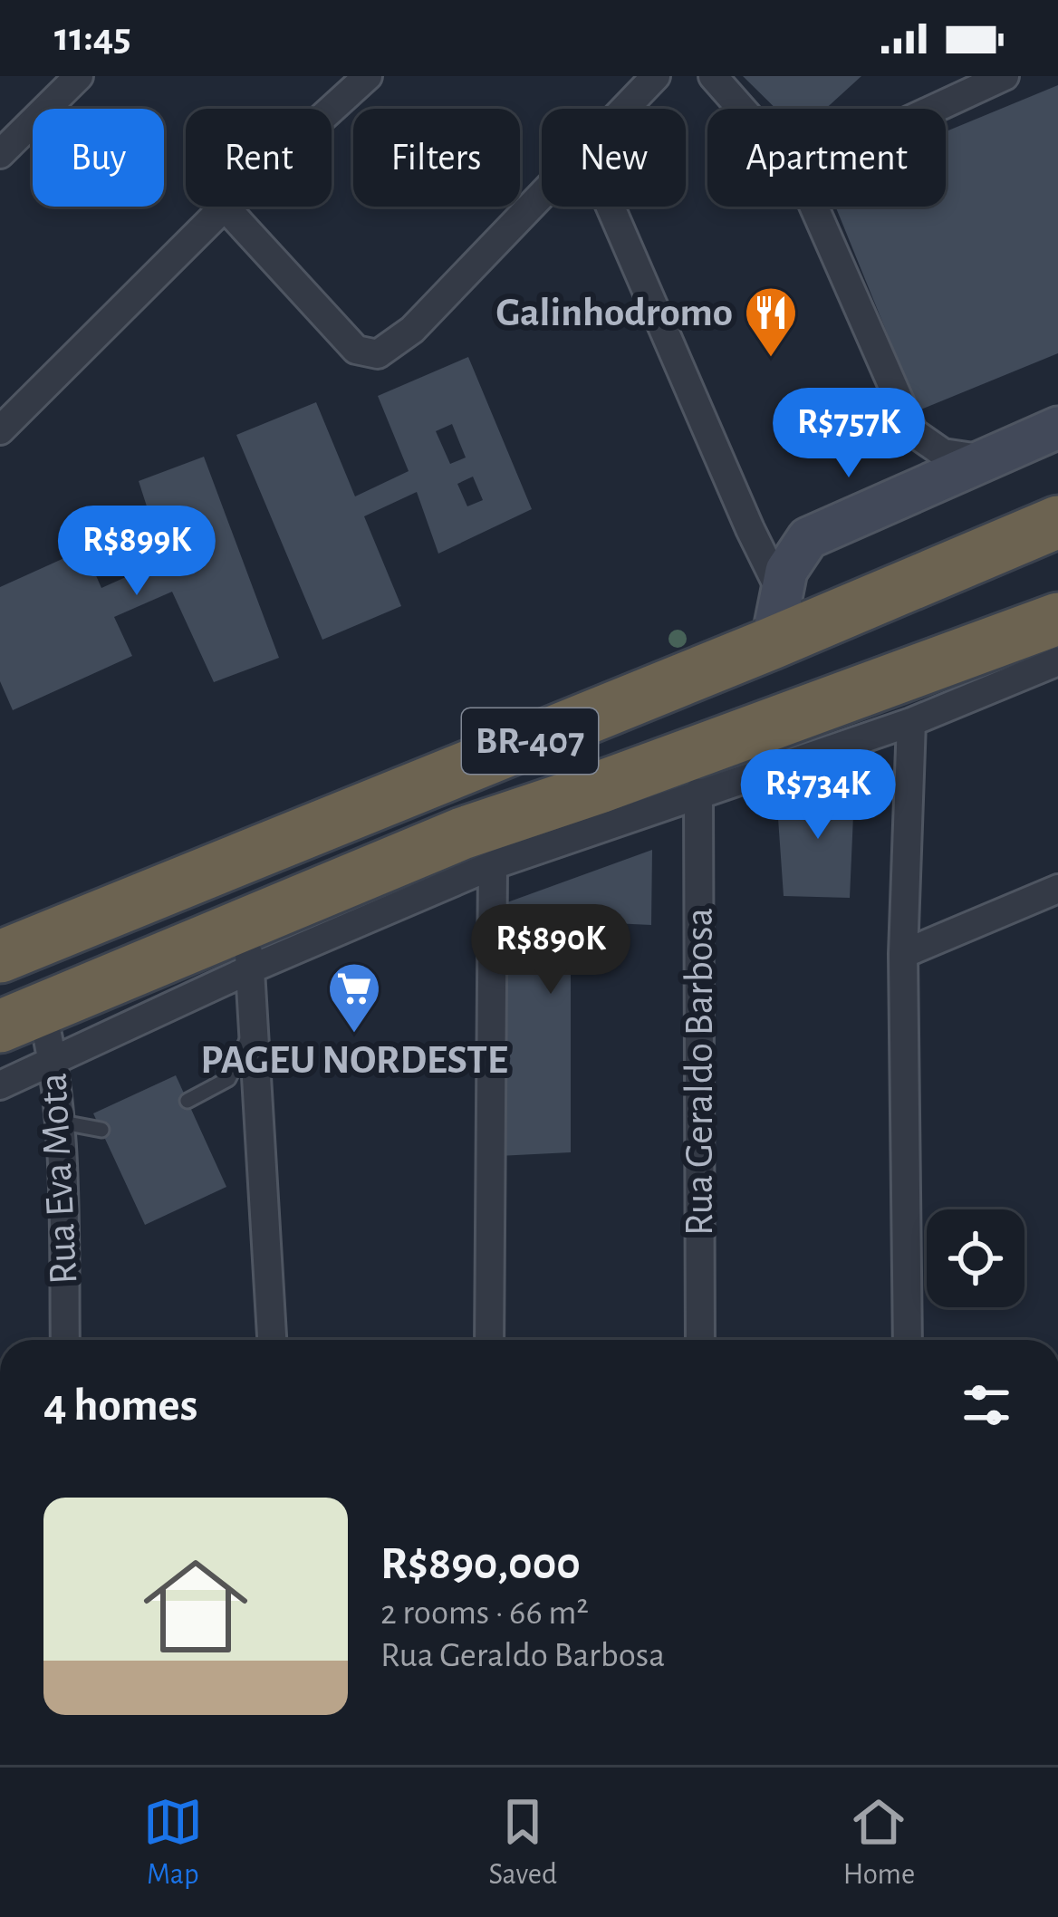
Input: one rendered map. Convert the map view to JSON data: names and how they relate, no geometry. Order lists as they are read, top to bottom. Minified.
{"streets":{"highway":["BR-407"],"street":["Rua Geraldo Barbosa","Rua Eva Mota"]},"crossings":[["BR-407","Rua Eva Mota"]],"places":{"restaurant":["Galinhodromo"],"supermarket":["PAGEU NORDESTE"]},"page":{"status":"11:45","chip":["Buy","Rent","Filters","New","Apartment"],"price":["R$757K","R$899K","R$734K","R$890K"],"heading":"4 homes","list":[{"name":"R$890,000","note":"2 rooms · 66 m² · Rua Geraldo Barbosa"}],"tabs":["Map","Saved","Home"]}}
